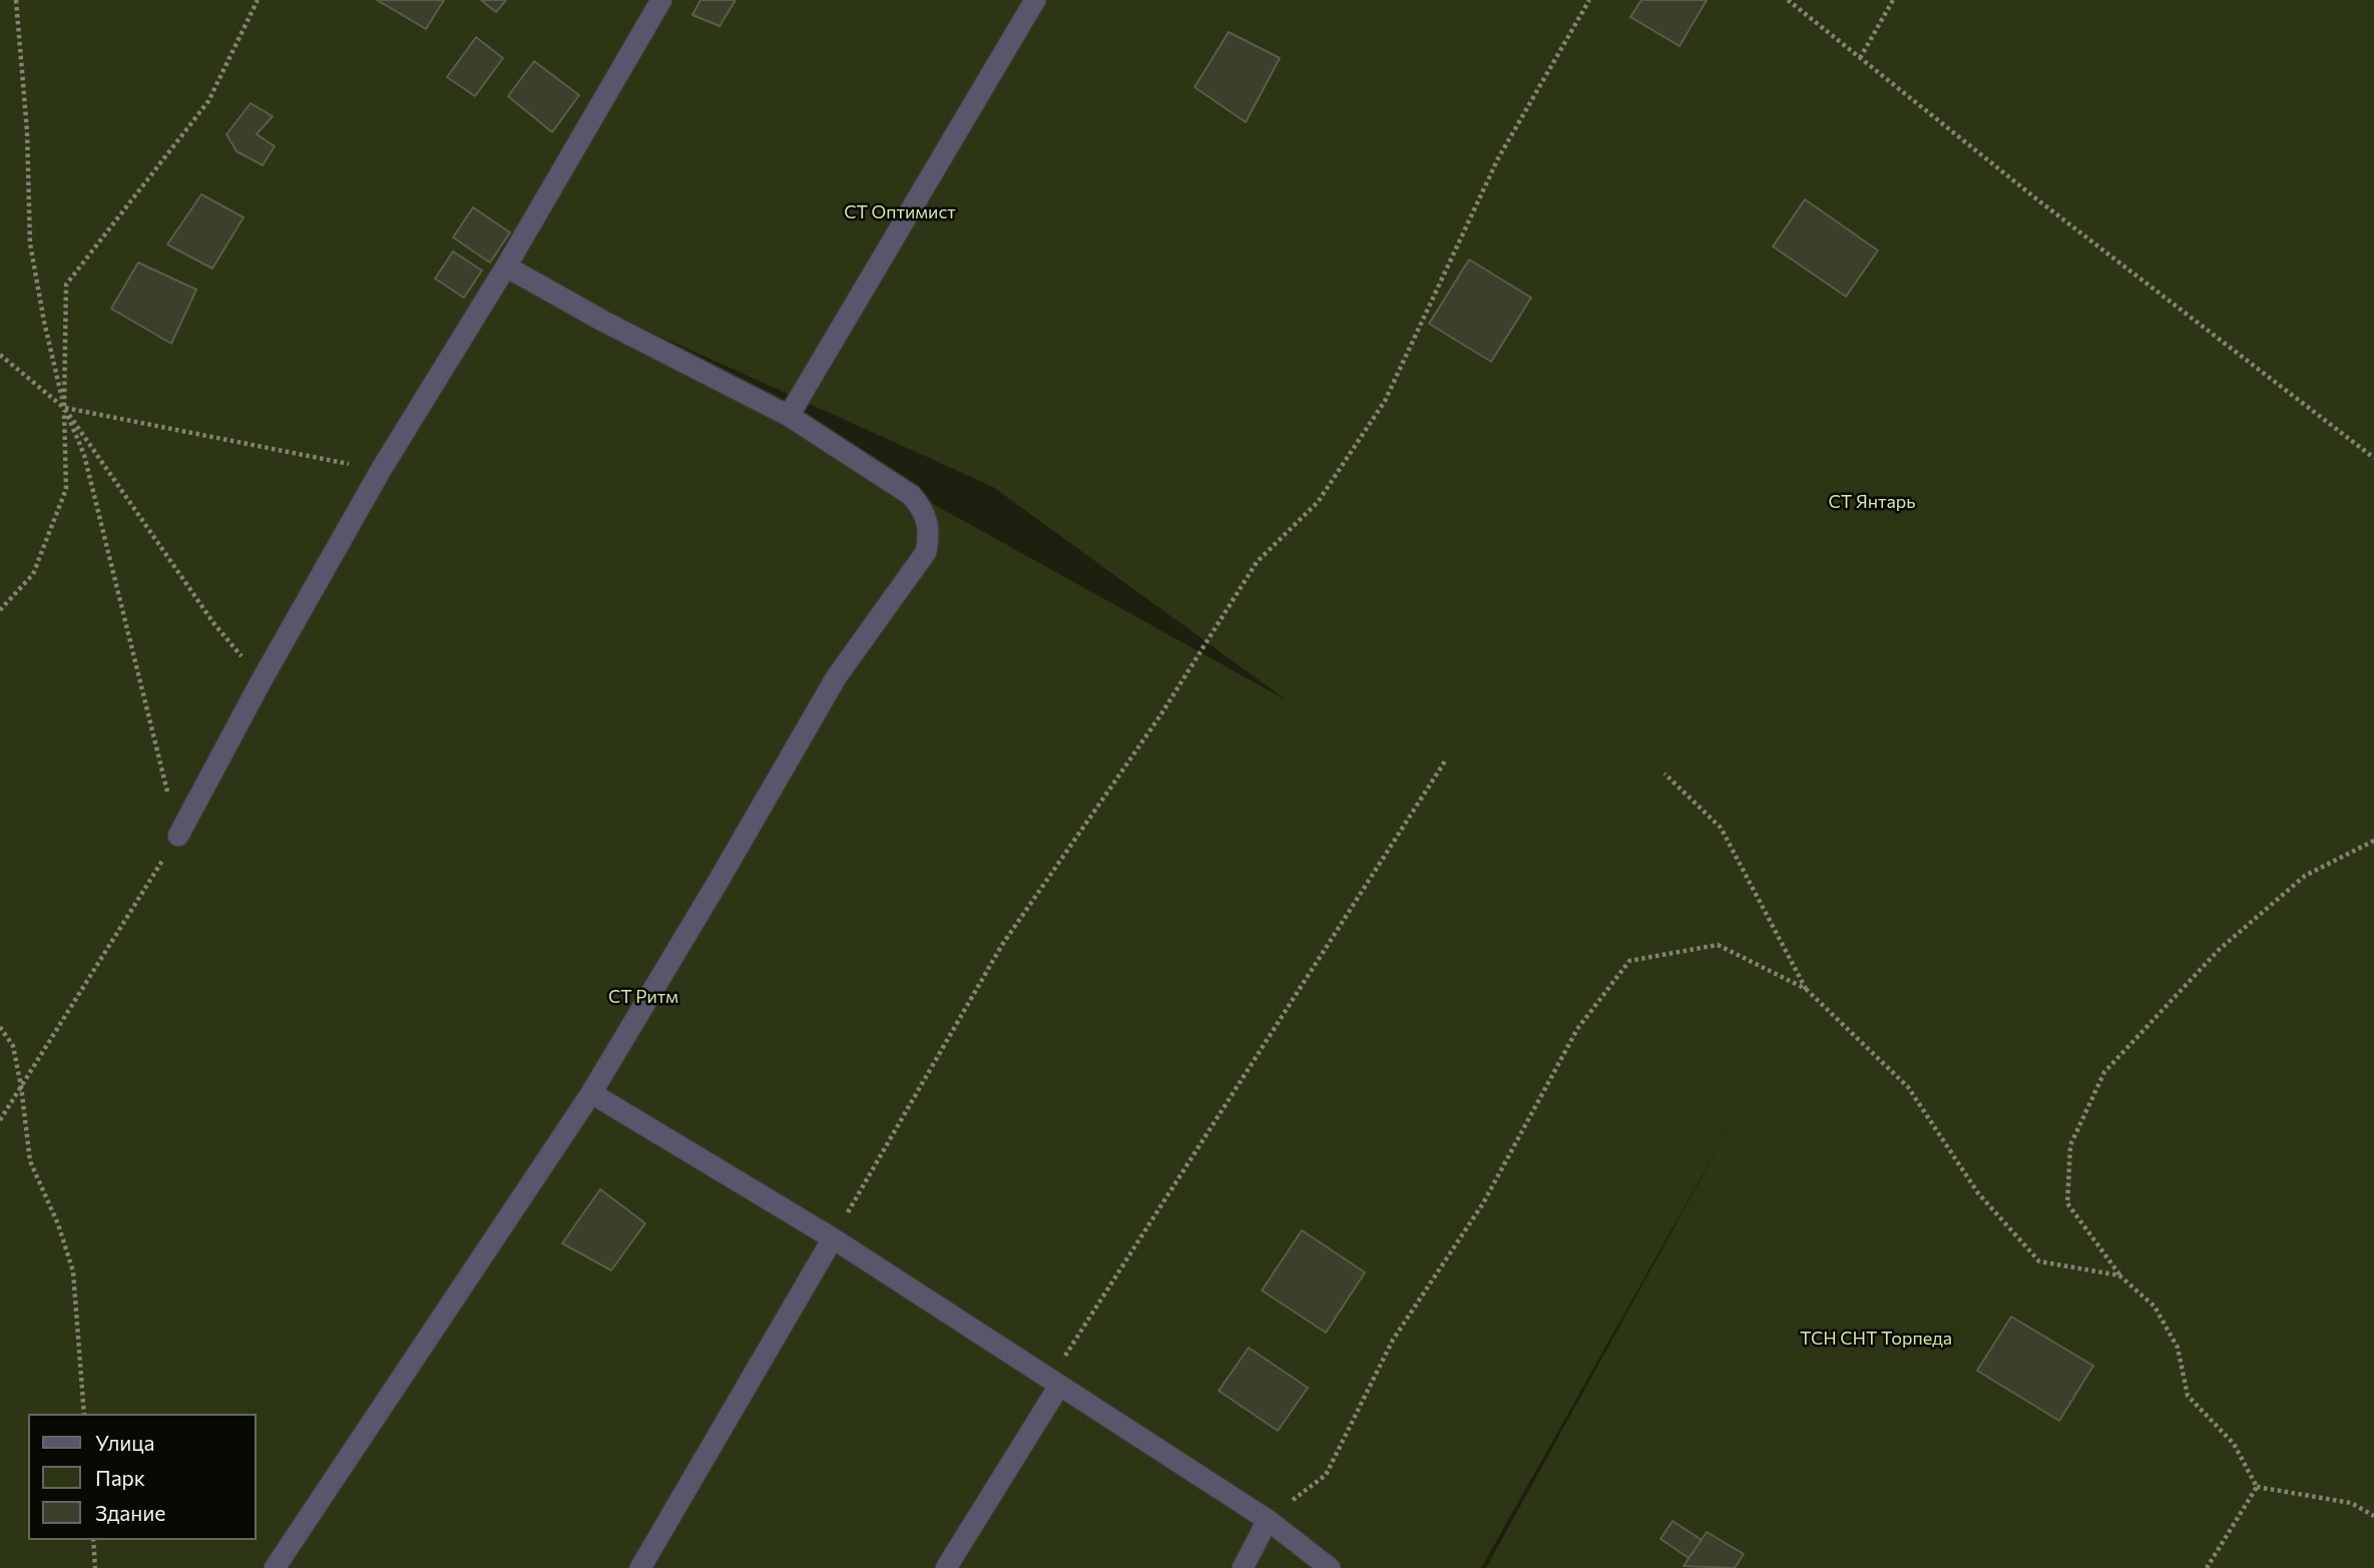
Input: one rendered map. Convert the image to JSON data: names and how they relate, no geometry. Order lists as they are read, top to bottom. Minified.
{"parks":["СТ Оптимист","СТ Янтарь","СТ Ритм","ТСН СНТ Торпеда"],"legend":["Улица","Парк","Здание"]}
